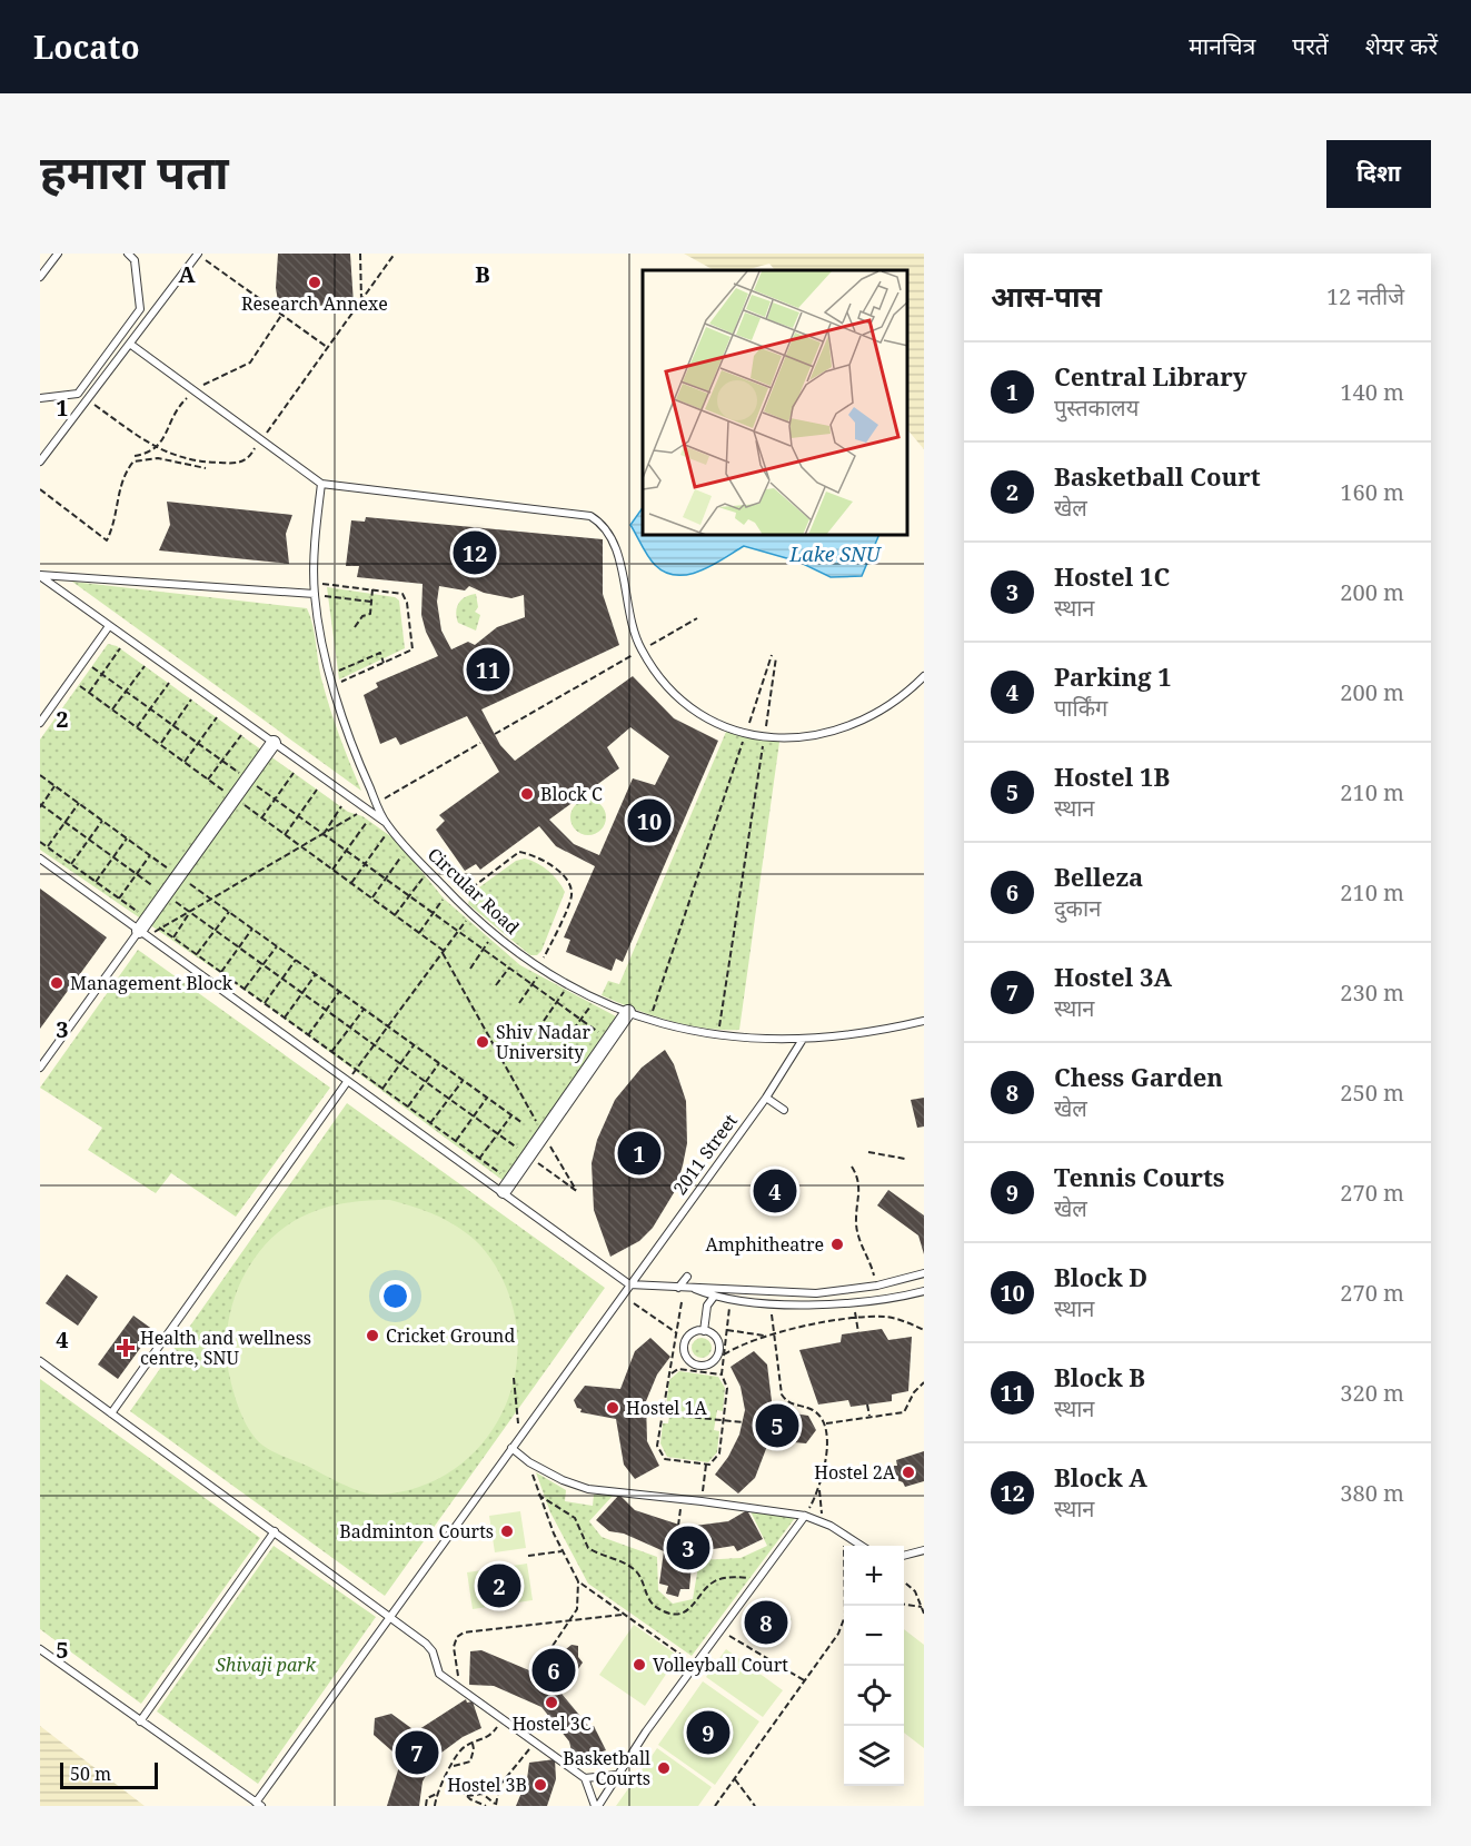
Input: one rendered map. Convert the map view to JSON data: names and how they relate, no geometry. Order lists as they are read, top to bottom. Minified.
{"streets":{"lane":["Circular Road","2011 Street"]},"crossings":[["Circular Road","2011 Street"]],"water":["Lake SNU"],"parks":["Shivaji park"],"places":{"other":["Research Annexe","Block C","Management Block","Shiv Nadar University","Amphitheatre","Cricket Ground","Hostel 1A","Hostel 2A","Badminton Courts","Volleyball Court","Hostel 3C","Basketball Courts","Hostel 3B"],"health":["Health and wellness centre, SNU"]},"scale_bar":"50 m","page":{"header":"Locato","nav":["मानचित्र","परतें","शेयर करें"],"title":"हमारा पता","buttons":"दिशा","heading":["आस-पास","12 नतीजे"],"list":[{"mark":"1","name":"Central Library","note":"पुस्तकालय","value":"140 m"},{"mark":"2","name":"Basketball Court","note":"खेल","value":"160 m"},{"mark":"3","name":"Hostel 1C","note":"स्थान","value":"200 m"},{"mark":"4","name":"Parking 1","note":"पार्किंग","value":"200 m"},{"mark":"5","name":"Hostel 1B","note":"स्थान","value":"210 m"},{"mark":"6","name":"Belleza","note":"दुकान","value":"210 m"},{"mark":"7","name":"Hostel 3A","note":"स्थान","value":"230 m"},{"mark":"8","name":"Chess Garden","note":"खेल","value":"250 m"},{"mark":"9","name":"Tennis Courts","note":"खेल","value":"270 m"},{"mark":"10","name":"Block D","note":"स्थान","value":"270 m"},{"mark":"11","name":"Block B","note":"स्थान","value":"320 m"},{"mark":"12","name":"Block A","note":"स्थान","value":"380 m"}],"pins":["12","11","10","1","4","5","3","2","8","6","9","7"],"map_buttons":["+","−"],"scale":"50 m"},"grid":{"columns":["A","B"],"rows":["1","2","3","4","5"]}}
